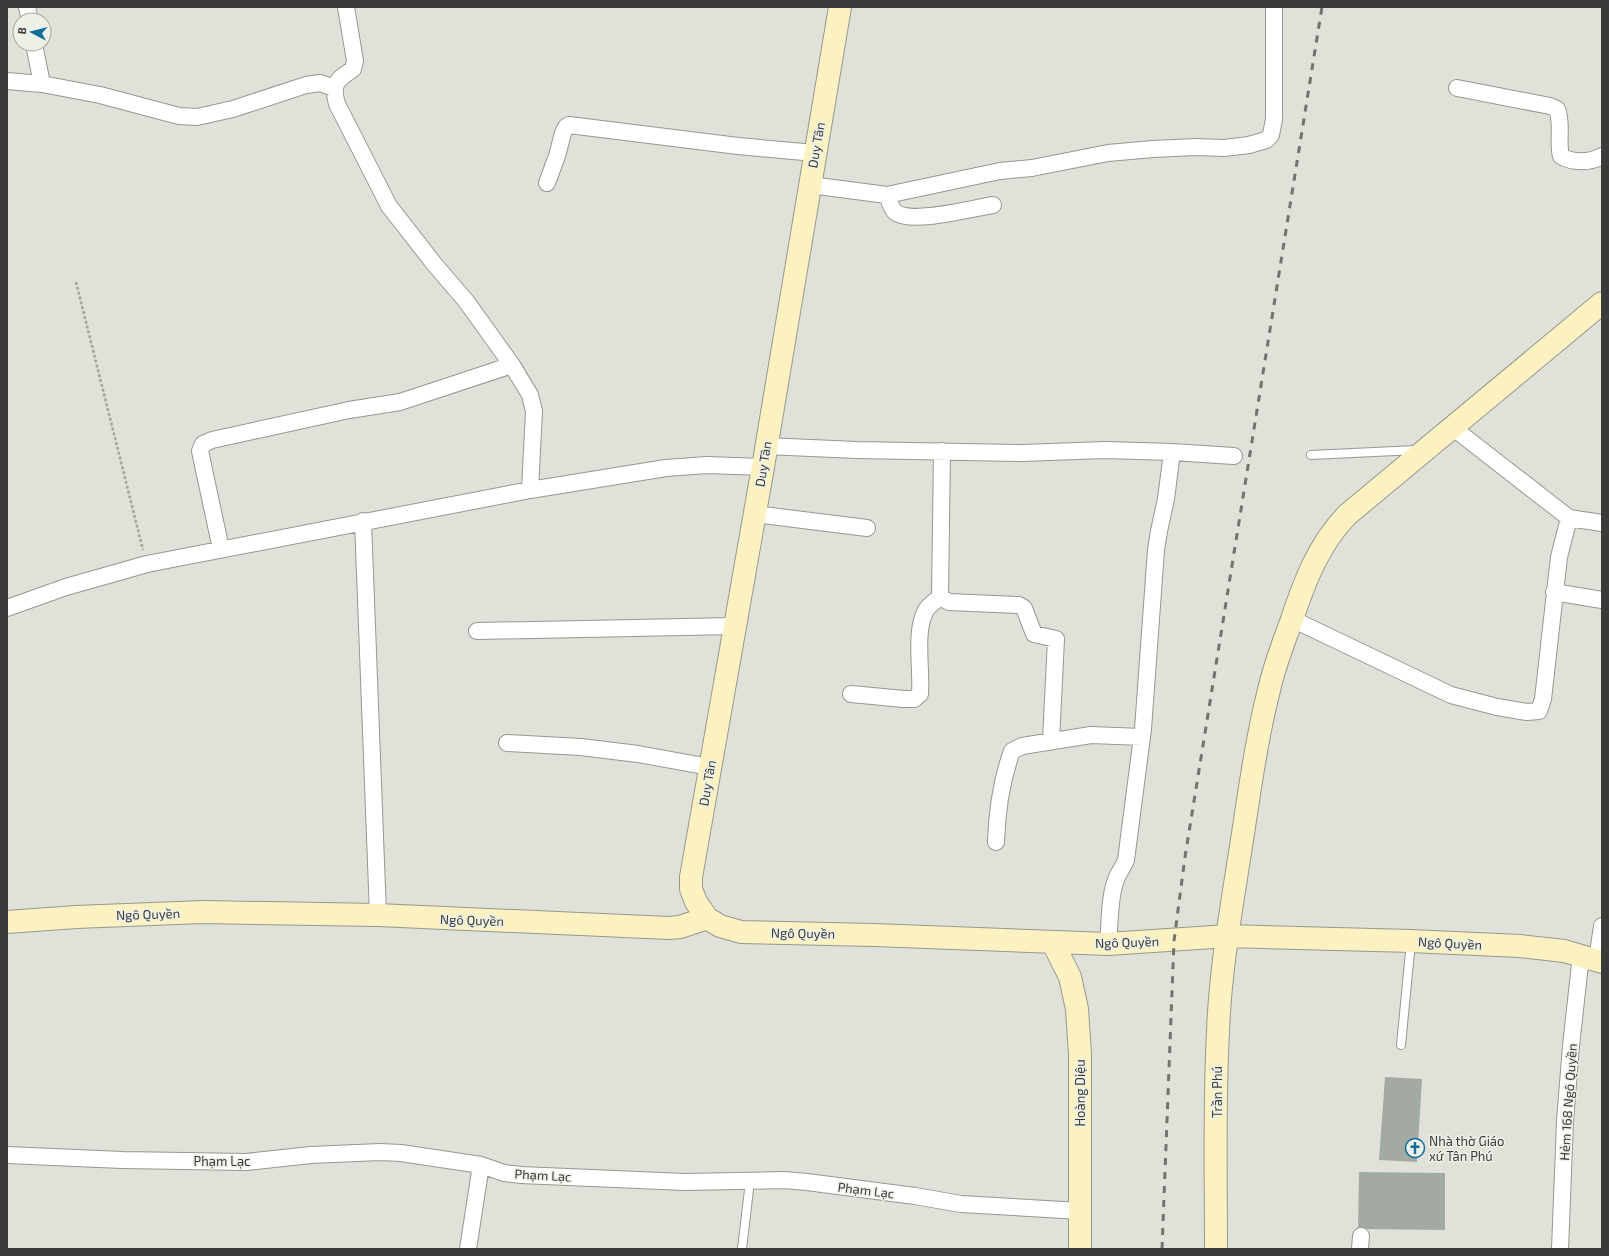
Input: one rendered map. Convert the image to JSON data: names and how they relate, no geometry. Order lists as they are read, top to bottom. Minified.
{"streets":{"street":["Duy Tân","Ngô Quyền","Trần Phú","Hoàng Diệu","Hẻm 168 Ngô Quyền","Phạm Lạc"]},"crossings":[["Duy Tân","Ngô Quyền"],["Ngô Quyền","Trần Phú"],["Ngô Quyền","Hoàng Diệu"],["Ngô Quyền","Hẻm 168 Ngô Quyền"],["Hoàng Diệu","Phạm Lạc"]],"places":{"church":["Nhà thờ Giáo xứ Tân Phú"]},"north":"left"}
